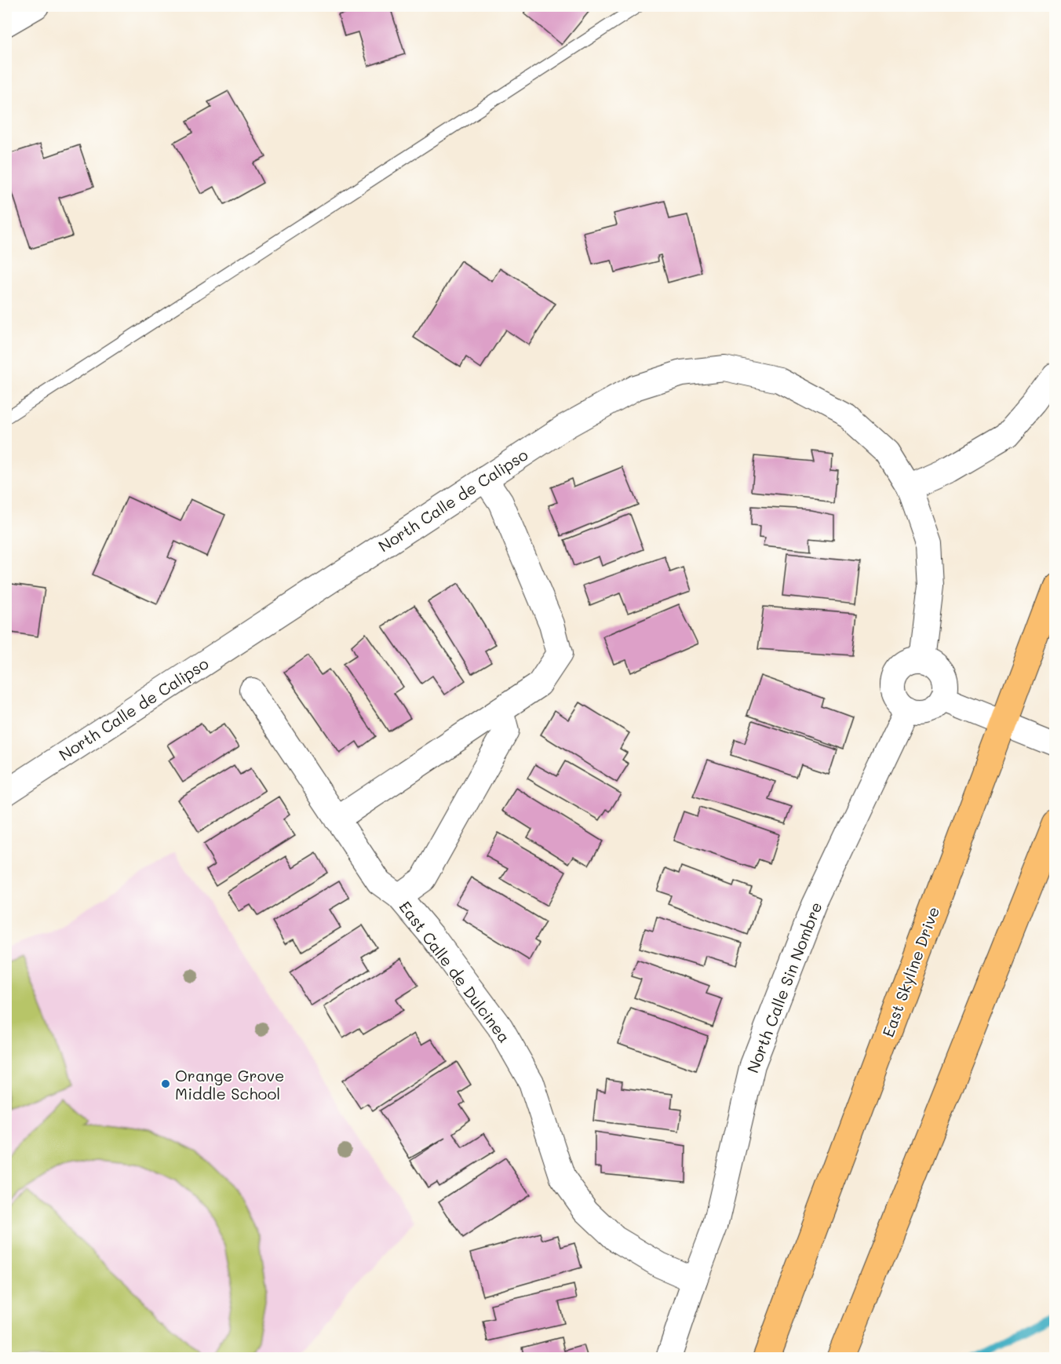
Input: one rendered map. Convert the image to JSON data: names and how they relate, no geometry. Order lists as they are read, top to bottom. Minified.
{"streets":{"main road":["East Skyline Drive"],"street":["North Calle de Calipso","East Calle de Dulcinea","North Calle Sin Nombre"]},"crossings":[["East Calle de Dulcinea","North Calle Sin Nombre"]],"places":["Orange Grove Middle School"]}
